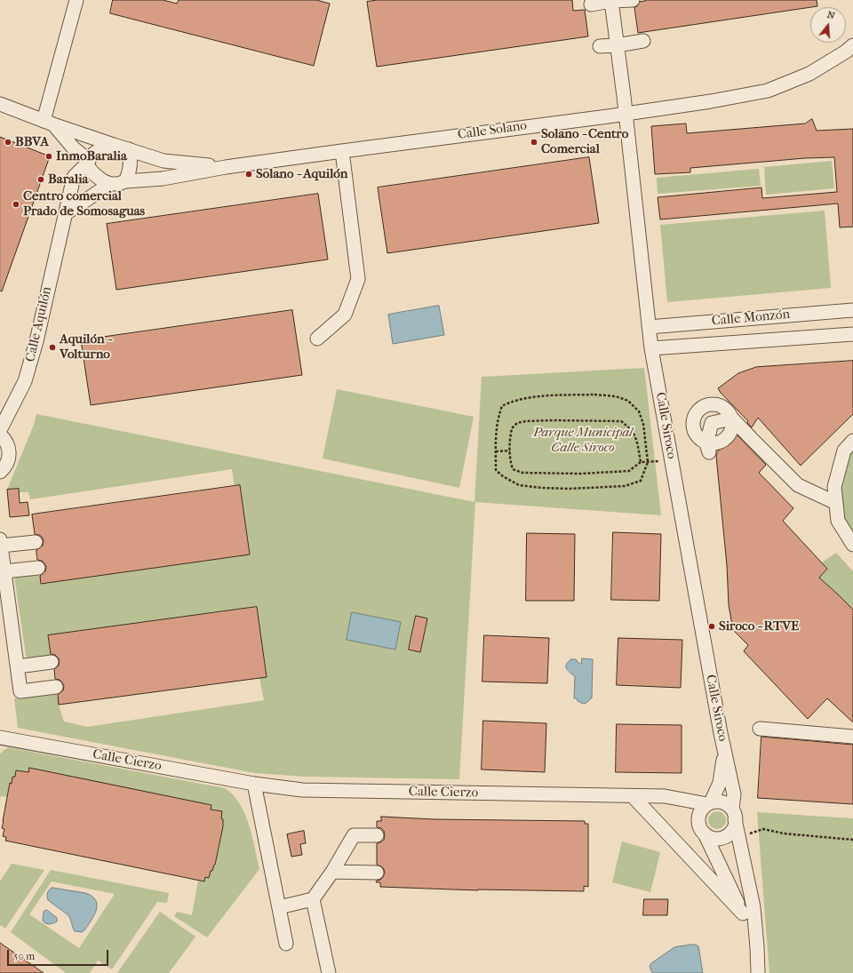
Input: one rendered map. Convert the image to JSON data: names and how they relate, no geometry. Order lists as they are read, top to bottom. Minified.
{"streets":{"street":["Calle Solano","Calle Monzón","Calle Aquilón","Calle Siroco","Calle Cierzo"]},"crossings":[["Calle Solano","Calle Aquilón"],["Calle Solano","Calle Siroco"],["Calle Monzón","Calle Siroco"],["Calle Siroco","Calle Cierzo"]],"parks":["Parque Municipal Calle Siroco"],"places":["BBVA","Solano - Centro Comercial","InmoBaralia","Solano - Aquilón","Baralia","Centro comercial Prado de Somosaguas","Aquilón - Volturno","Siroco - RTVE"],"scale_bar":"50 m","north":"top"}
